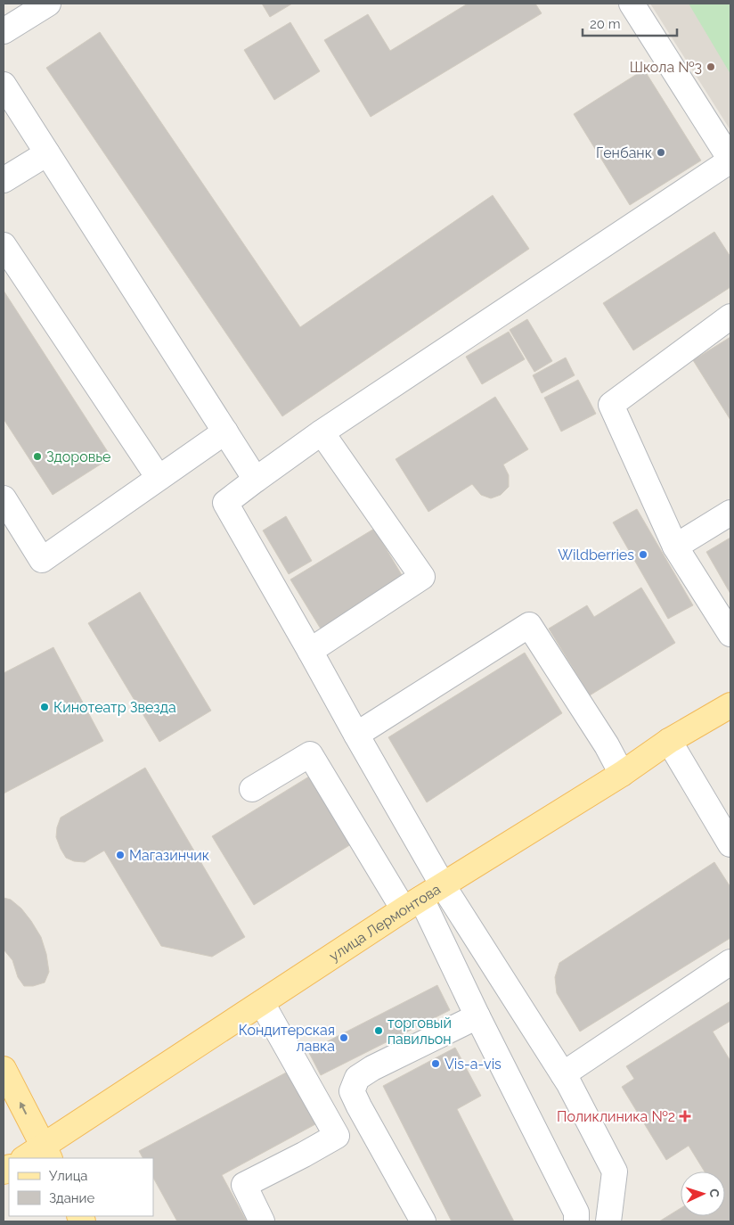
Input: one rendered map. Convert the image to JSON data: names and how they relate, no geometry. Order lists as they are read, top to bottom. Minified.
{"streets":{"main road":["улица Лермонтова"]},"places":{"other":["Школа №3","Генбанк","Здоровье","Wildberries","Кинотеатр Звезда","Магазинчик","торговый павильон","Кондитерская лавка","Vis-a-vis"],"health":["Поликлиника №2"]},"legend":["Улица","Здание"],"scale_bar":"20 m","north":"right"}
